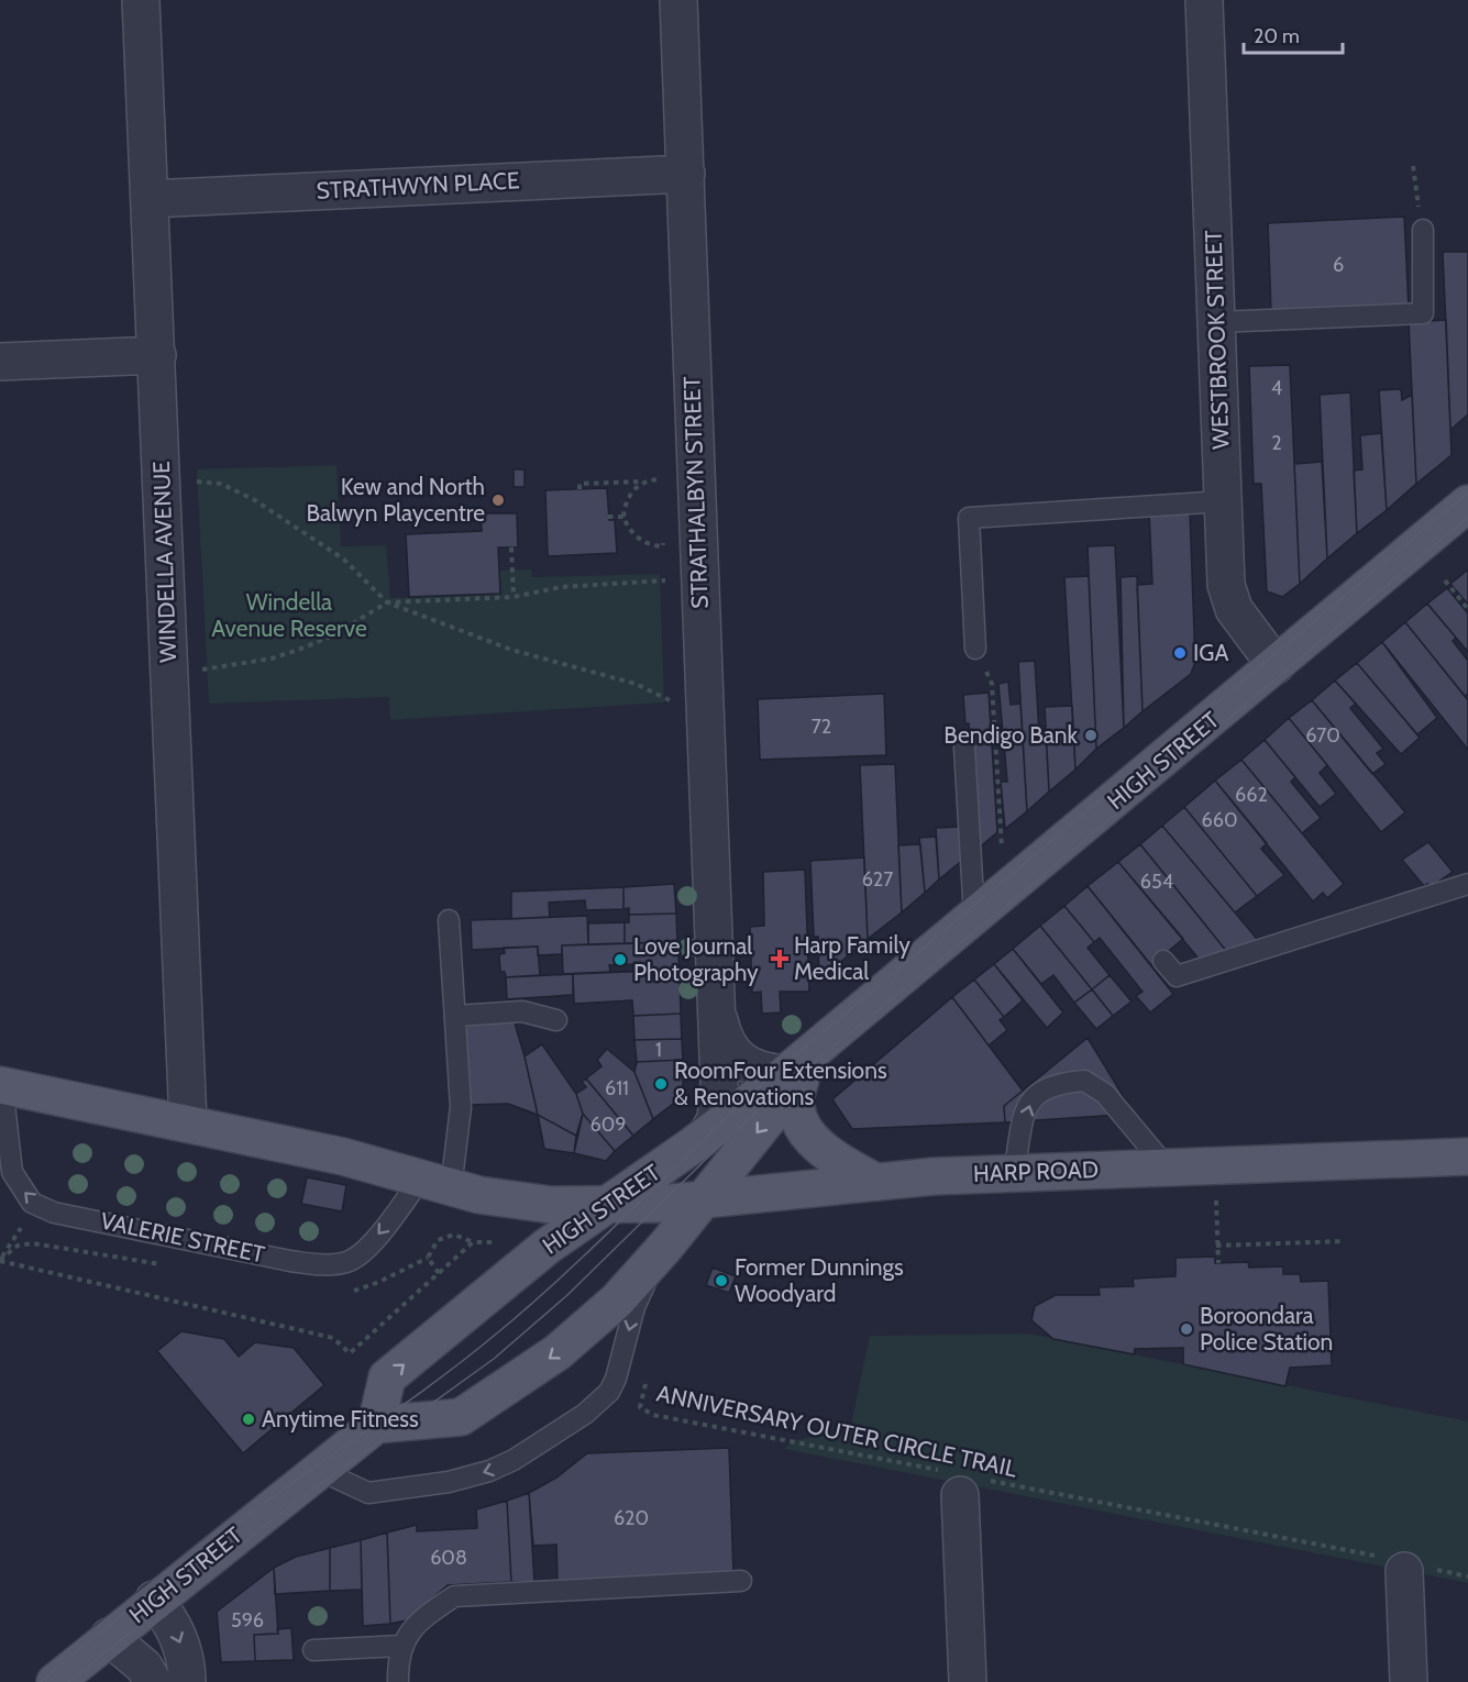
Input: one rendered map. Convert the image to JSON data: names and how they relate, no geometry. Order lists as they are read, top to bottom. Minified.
{"streets":{"main road":["HIGH STREET","HARP ROAD"],"street":["STRATHWYN PLACE","WESTBROOK STREET","STRATHALBYN STREET","WINDELLA AVENUE"],"lane":["VALERIE STREET"],"path":["ANNIVERSARY OUTER CIRCLE TRAIL"]},"crossings":[["STRATHWYN PLACE","STRATHALBYN STREET"],["STRATHWYN PLACE","WINDELLA AVENUE"],["WESTBROOK STREET","HIGH STREET"],["STRATHALBYN STREET","HIGH STREET"],["HIGH STREET","HARP ROAD"]],"one_way":["VALERIE STREET"],"parks":["Windella Avenue Reserve"],"places":{"other":["Kew and North Balwyn Playcentre","IGA","Bendigo Bank","Love Journal Photography","RoomFour Extensions & Renovations","Former Dunnings Woodyard","Boroondara Police Station","Anytime Fitness"],"health":["Harp Family Medical"]},"house_numbers":["6","4","2","72","670","662","660","627","654","1","611","609","620","608","596"],"scale_bar":"20 m"}
